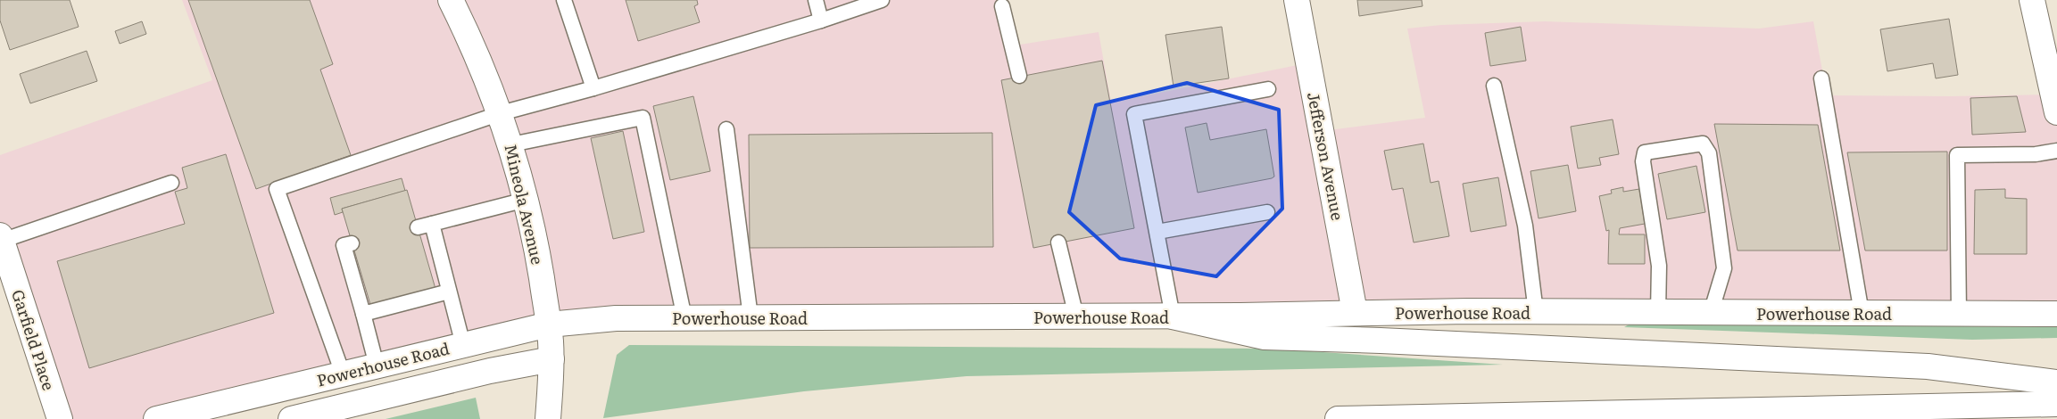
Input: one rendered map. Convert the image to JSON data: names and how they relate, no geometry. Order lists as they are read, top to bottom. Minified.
{"streets":{"main road":["Jefferson Avenue","Mineola Avenue","Powerhouse Road","Garfield Place"]},"crossings":[["Jefferson Avenue","Powerhouse Road"],["Mineola Avenue","Powerhouse Road"]]}
